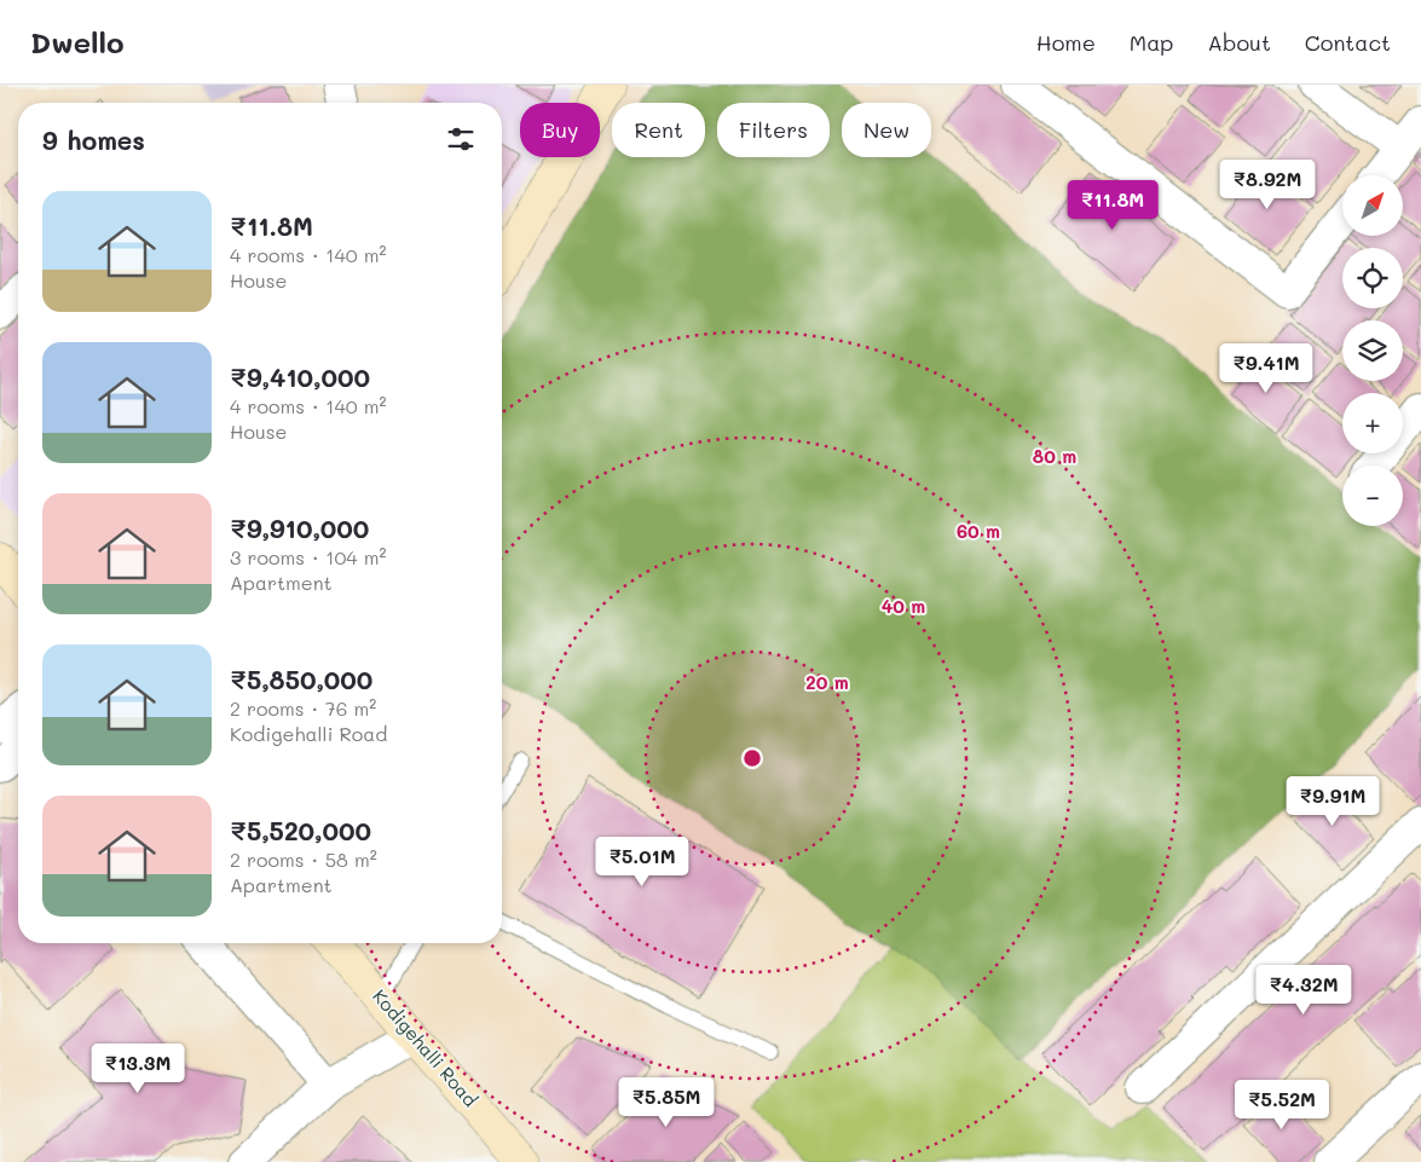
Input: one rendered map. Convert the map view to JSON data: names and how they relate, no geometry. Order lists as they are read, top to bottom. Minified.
{"streets":{"main road":["Kodigehalli Road"]},"north":"top right","page":{"header":"Dwello","nav":["Home","Map","About","Contact"],"chip":["Buy","Rent","Filters","New"],"heading":"9 homes","price":["₹8.92M","₹11.8M","₹9.41M","₹9.91M","₹5.01M","₹4.32M","₹13.3M","₹5.85M","₹5.52M"],"map_buttons":["+","−"],"list":[{"name":"₹11.8M","note":"4 rooms · 140 m² · House"},{"name":"₹9,410,000","note":"4 rooms · 140 m² · House"},{"name":"₹9,910,000","note":"3 rooms · 104 m² · Apartment"},{"name":"₹5,850,000","note":"2 rooms · 76 m² · Kodigehalli Road"},{"name":"₹5,520,000","note":"2 rooms · 58 m² · Apartment"}]},"rings":["80 m","60 m","40 m","20 m"]}
